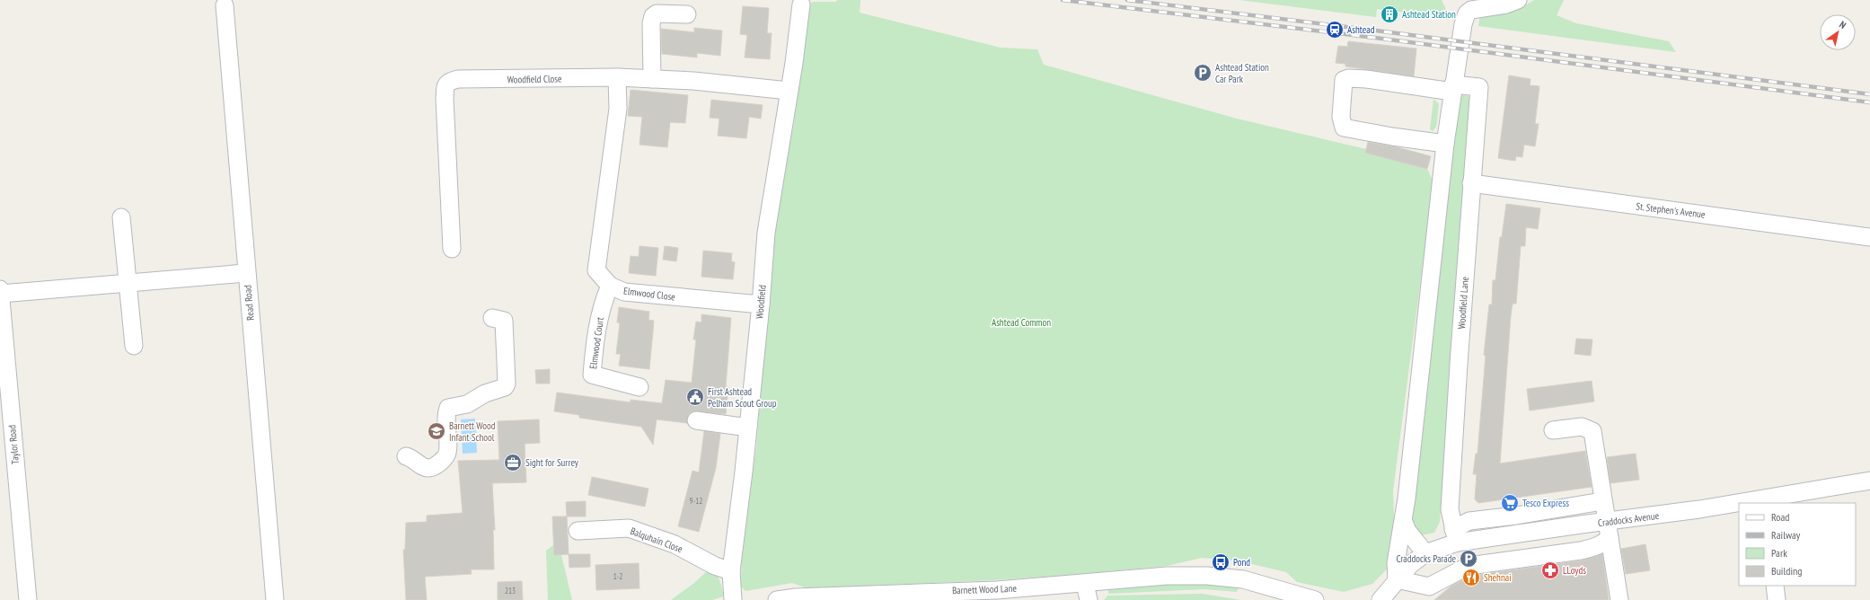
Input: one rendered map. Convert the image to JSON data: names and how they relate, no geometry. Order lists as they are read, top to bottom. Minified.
{"streets":{"street":["Woodfield Close","St. Stephen's Avenue","Elmwood Close","Woodfield","Read Road","Woodfield Lane","Elmwood Court","Taylor Road","Craddocks Avenue","Balquhain Close","Barnett Wood Lane"]},"crossings":[["Woodfield Close","Elmwood Close"],["Woodfield Close","Woodfield"],["St. Stephen's Avenue","Woodfield Lane"],["Elmwood Close","Woodfield"],["Elmwood Close","Elmwood Court"],["Woodfield","Balquhain Close"],["Woodfield Lane","Craddocks Avenue"]],"parks":["Ashtead Common"],"places":{"building":["Ashtead Station"],"station":["Ashtead"],"parking":["Ashtead Station Car Park","Craddocks Parade"],"public building":["First Ashtead Pelham Scout Group"],"school or university":["Barnett Wood Infant School"],"office":["Sight for Surrey"],"supermarket":["Tesco Express"],"bus stop":["Pond"],"pharmacy":["LLoyds"],"restaurant":["Shehnai"]},"house_numbers":["9-12","1-2","213"],"legend":["Road","Railway","Park","Building"],"north":"top right"}
